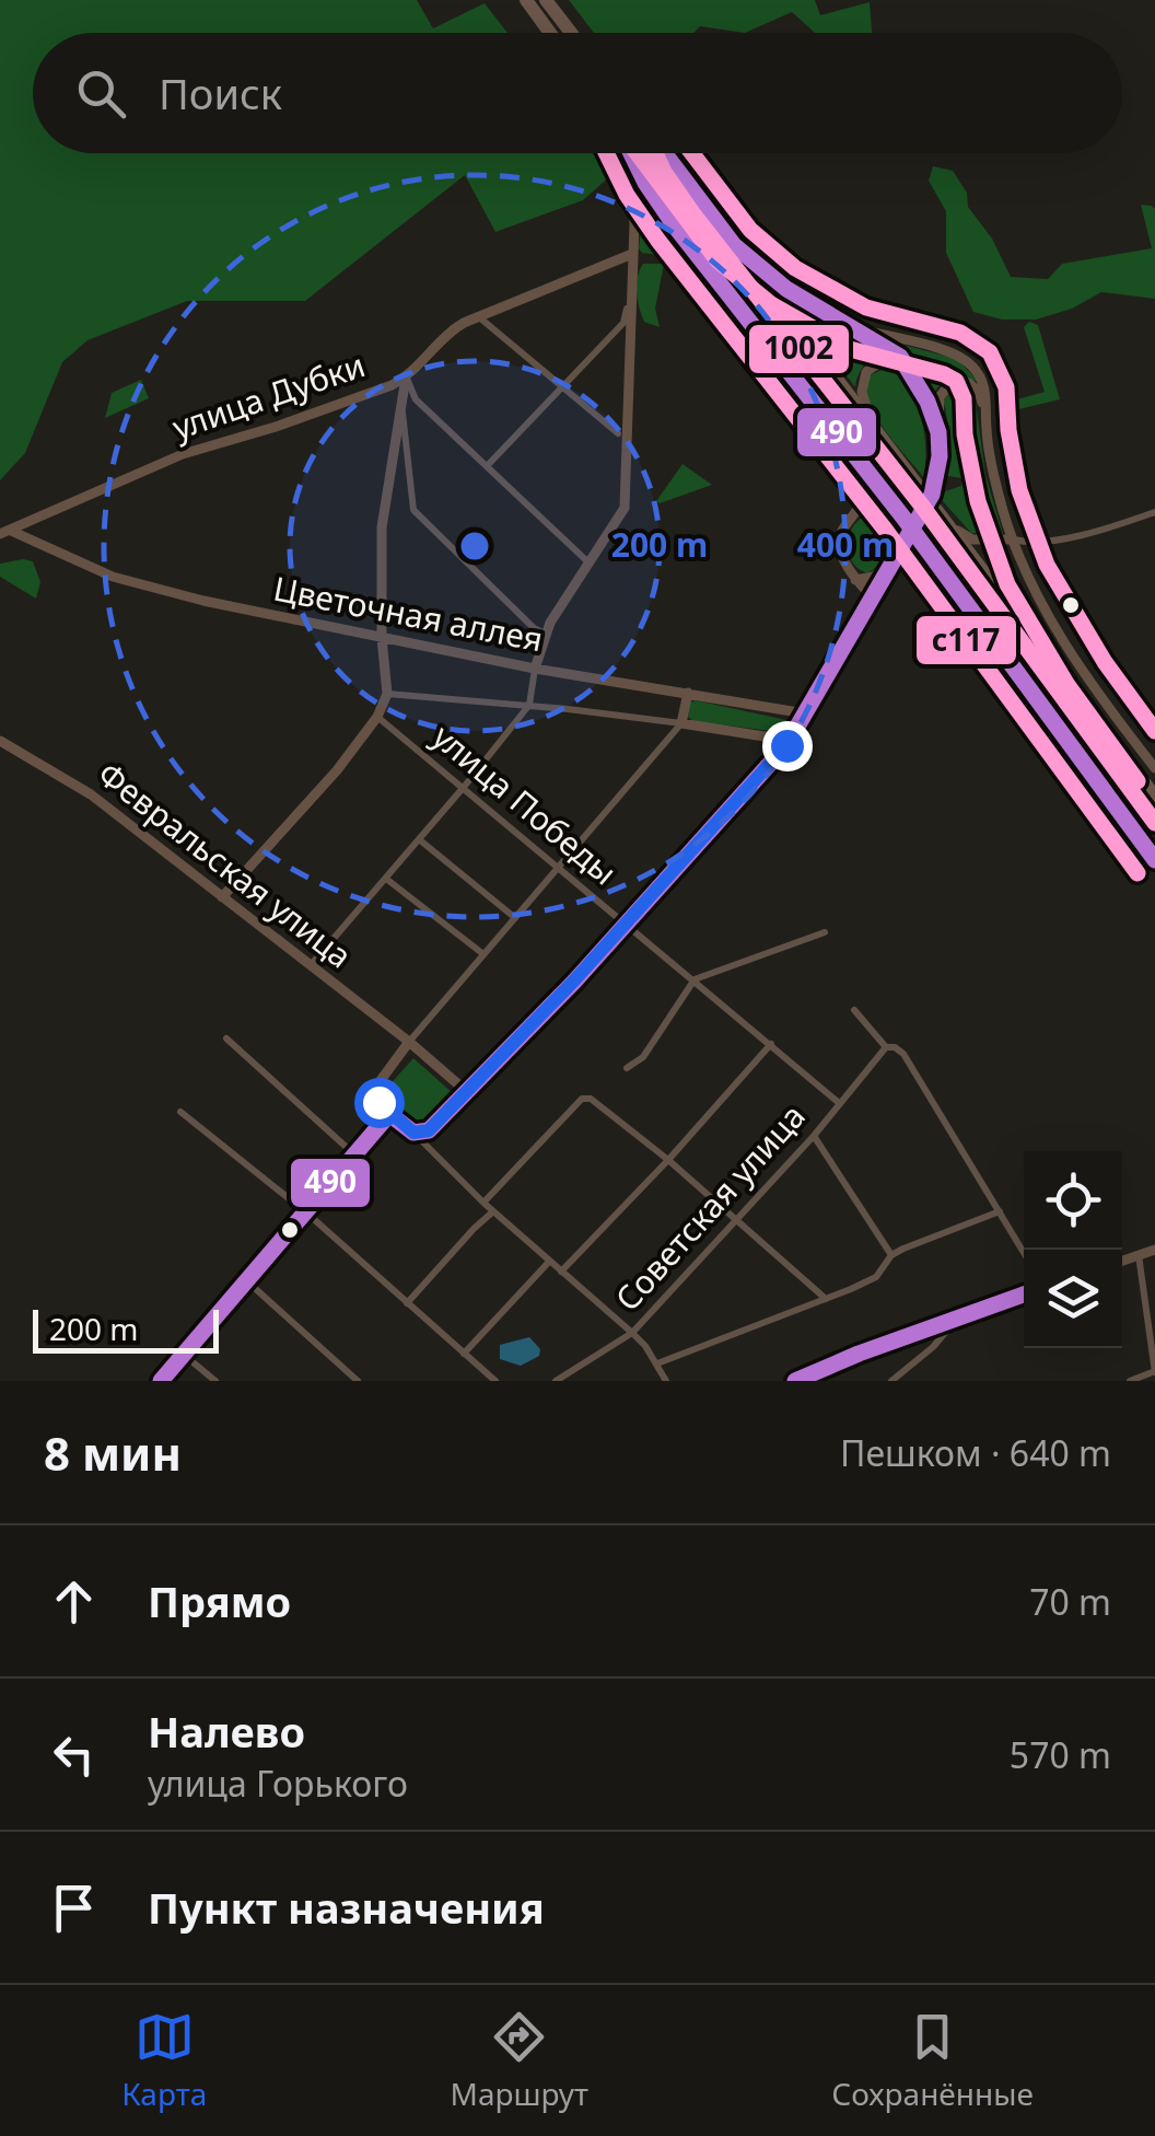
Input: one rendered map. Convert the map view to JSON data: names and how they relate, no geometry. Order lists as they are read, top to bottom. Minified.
{"streets":{"main road":["улица Дубки","Цветочная аллея","Февральская улица"],"street":["улица Победы","Советская улица"]},"crossings":[["улица Дубки","Цветочная аллея"],["улица Победы","Советская улица"]],"lines":["transit line 490","transit line с117","transit line 1002"],"scale_bar":"200 m","page":{"search":"Поиск","scale":"200 m","heading":["8 мин","Пешком · 640 m"],"list":[["Прямо","70 m"],["Налево","улица Горького","570 m"],"Пункт назначения"],"nav":["Карта","Маршрут","Сохранённые"]},"rings":["200 m","400 m"]}
